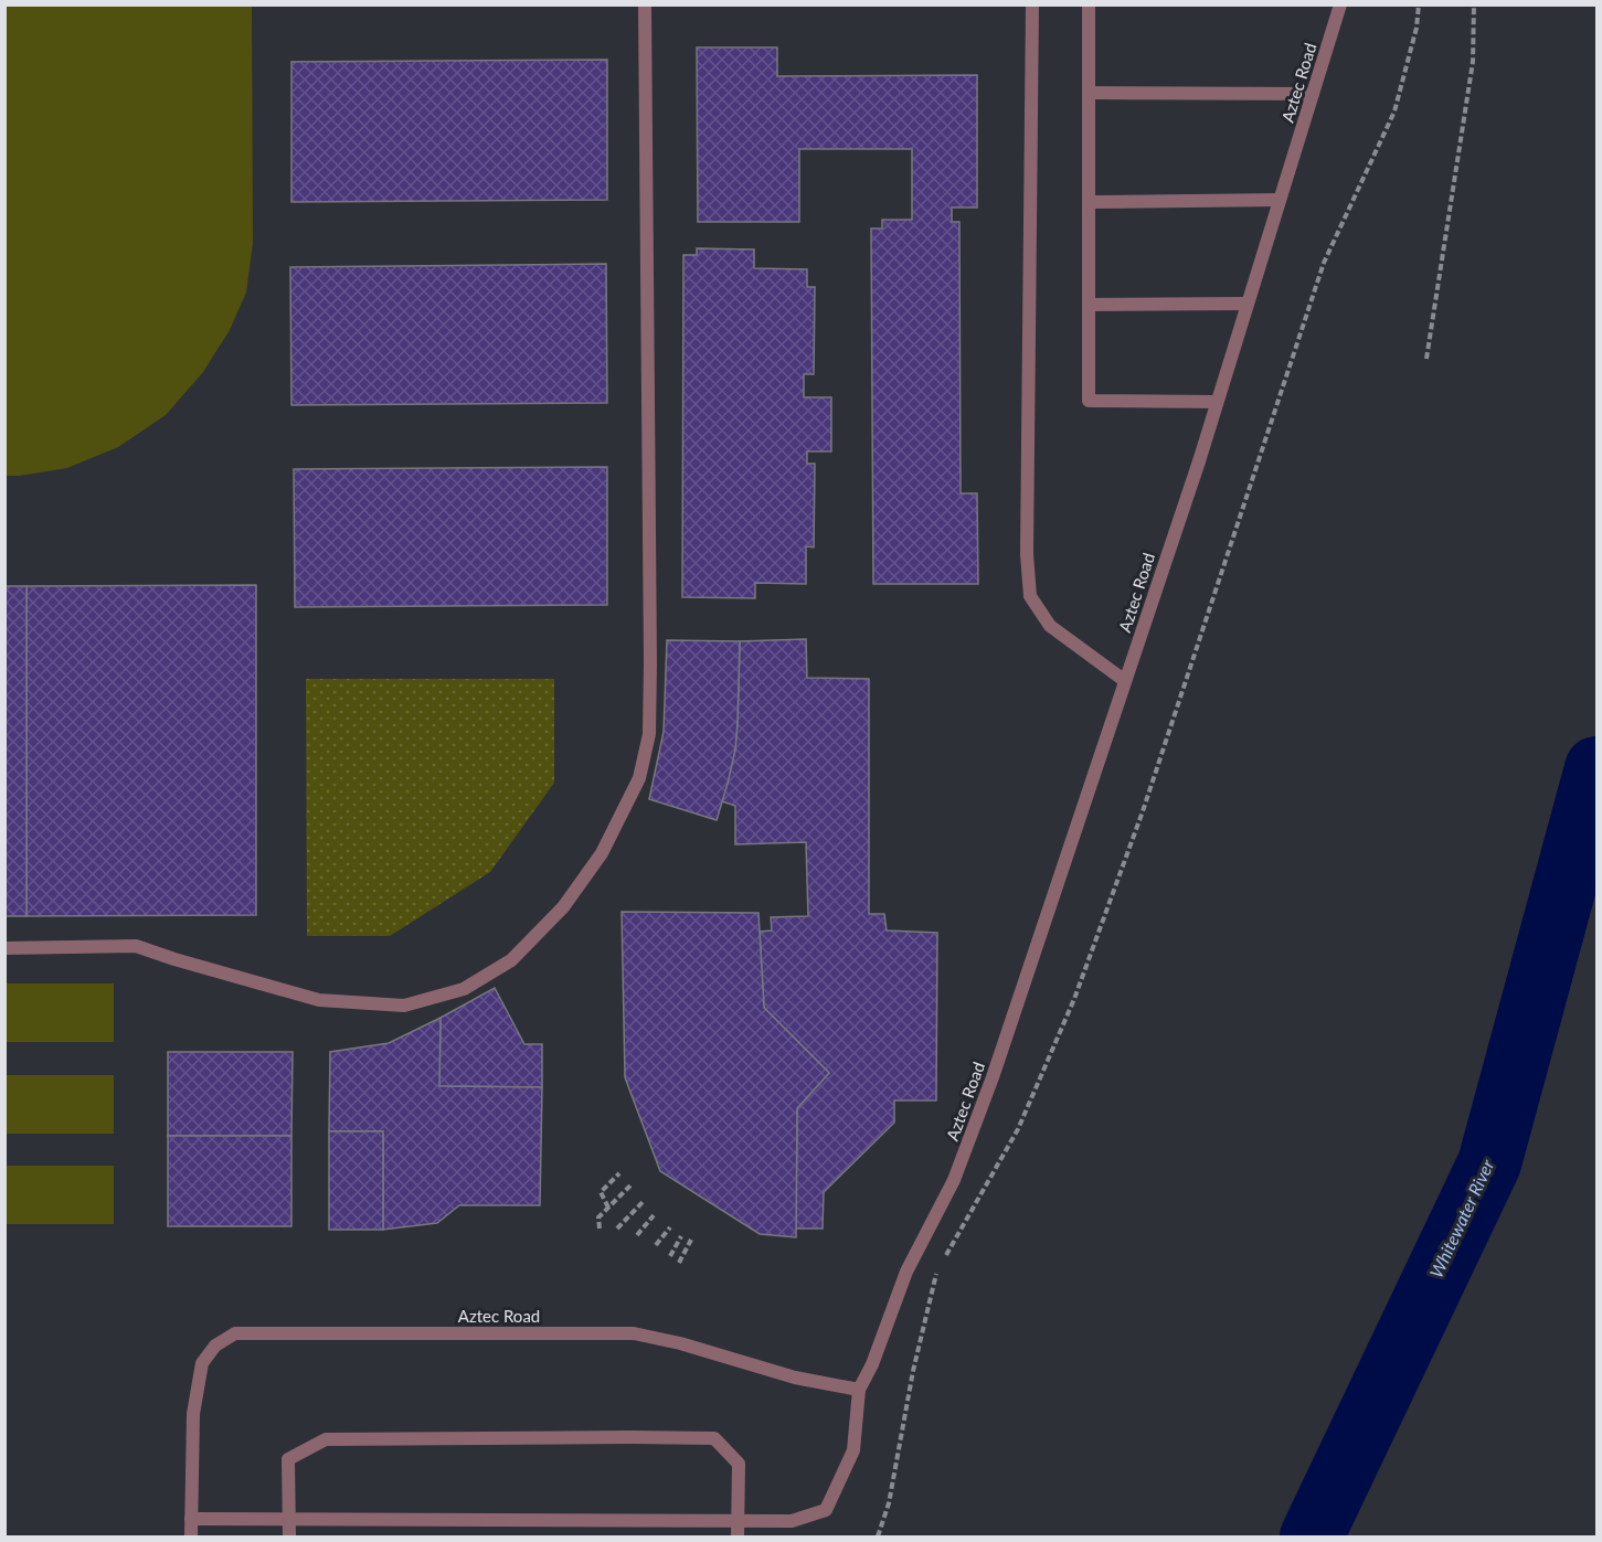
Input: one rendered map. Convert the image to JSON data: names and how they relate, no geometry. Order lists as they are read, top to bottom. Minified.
{"streets":{"lane":["Aztec Road"]},"water":["Whitewater River"]}
